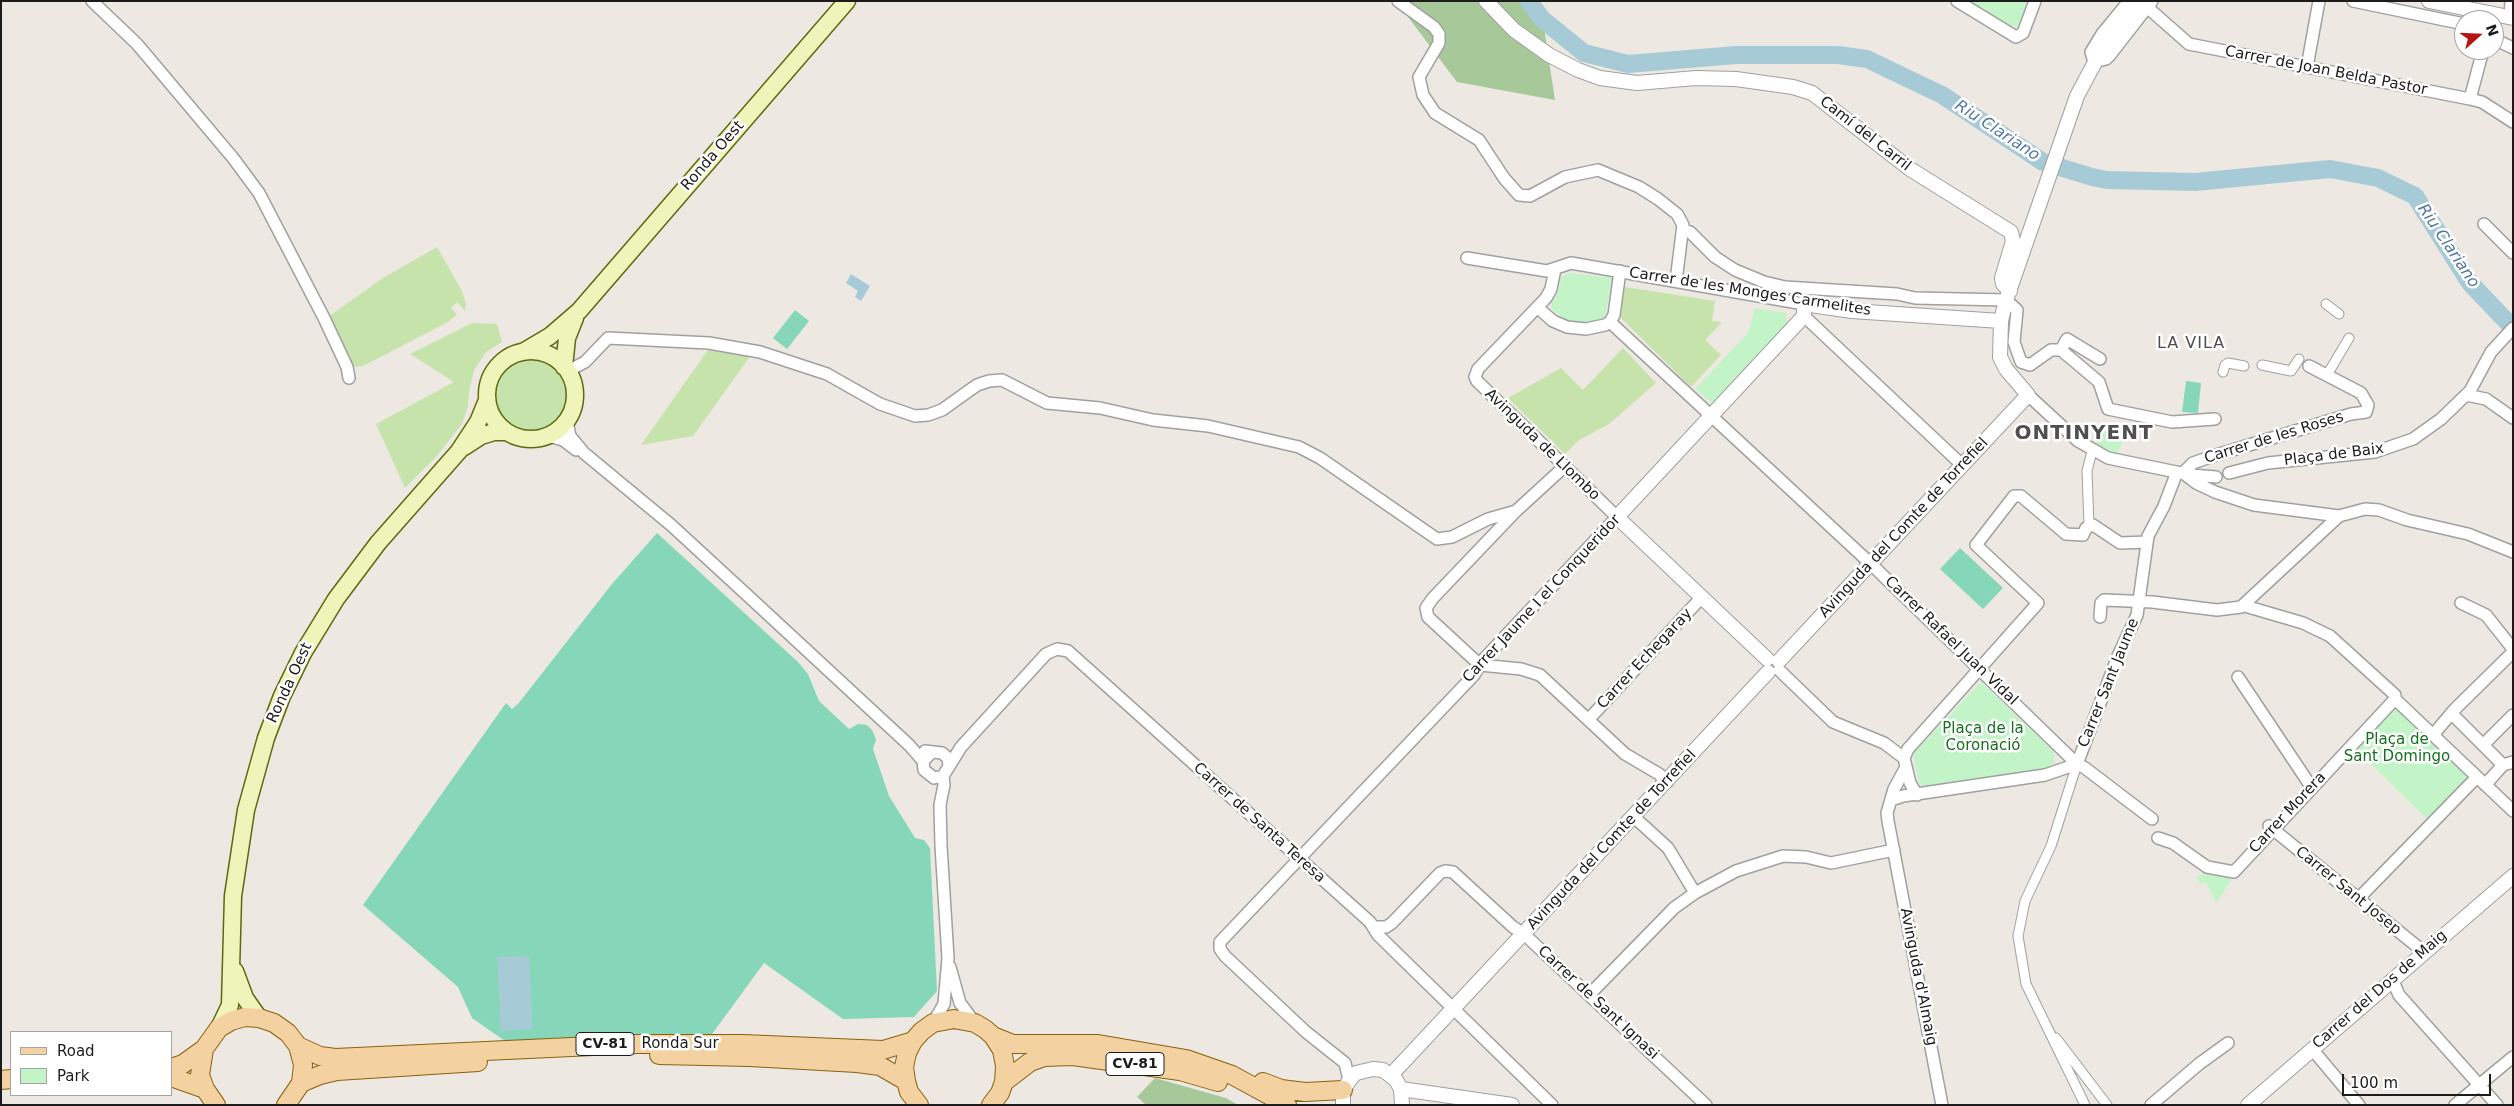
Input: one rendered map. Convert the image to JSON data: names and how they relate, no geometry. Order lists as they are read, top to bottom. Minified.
{"streets":{"main road":["Ronda Oest","CV-81","Ronda Sur"],"street":["Carrer de Joan Belda Pastor","Camí del Carril","Carrer de les Monges Carmelites","Carrer de les Roses","Avinguda de Llombo","Plaça de Baix","Avinguda del Comte de Torrefiel","Carrer Jaume I el Conqueridor","Carrer Rafael Juan Vidal","Carrer Echegaray","Carrer Sant Jaume","Carrer Morera","Carrer de Santa Teresa","Carrer Sant Josep","Avinguda d'Almaig","Carrer del Dos de Maig","Carrer de Sant Ignasi"]},"crossings":[["Camí del Carril","Carrer de les Monges Carmelites"],["Ronda Oest","CV-81"],["Carrer de les Monges Carmelites","Avinguda de Llombo"],["Carrer de les Monges Carmelites","Carrer Jaume I el Conqueridor"],["Carrer de les Roses","Carrer Sant Jaume"],["Avinguda de Llombo","Avinguda del Comte de Torrefiel"],["Avinguda de Llombo","Carrer Jaume I el Conqueridor"],["Avinguda de Llombo","Carrer Echegaray"],["Avinguda del Comte de Torrefiel","Carrer Rafael Juan Vidal"],["Avinguda del Comte de Torrefiel","Carrer de Santa Teresa"],["Avinguda del Comte de Torrefiel","Carrer de Sant Ignasi"],["Carrer Jaume I el Conqueridor","Carrer Rafael Juan Vidal"],["Carrer Jaume I el Conqueridor","Carrer de Santa Teresa"],["Carrer Rafael Juan Vidal","Carrer Sant Jaume"],["Carrer Morera","Carrer Sant Josep"],["Carrer de Santa Teresa","Carrer de Sant Ignasi"],["Carrer Sant Josep","Carrer del Dos de Maig"],["CV-81","Ronda Sur"]],"districts":["LA VILA","ONTINYENT"],"water":["Riu Clariano"],"parks":["Plaça de la Coronació","Plaça de Sant Domingo"],"legend":["Road","Park"],"scale_bar":"100 m","north":"right"}
